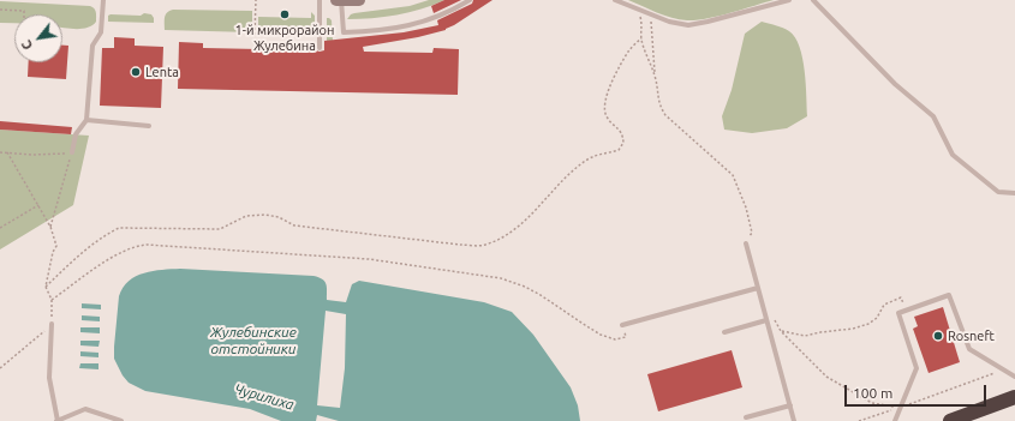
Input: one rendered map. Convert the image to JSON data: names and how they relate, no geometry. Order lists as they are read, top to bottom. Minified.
{"water":["Жулебинские отстойники","Чурилиха"],"places":["1-й микрорайон Жулебина","Lenta","Rosneft"],"scale_bar":"100 m","north":"bottom left"}
